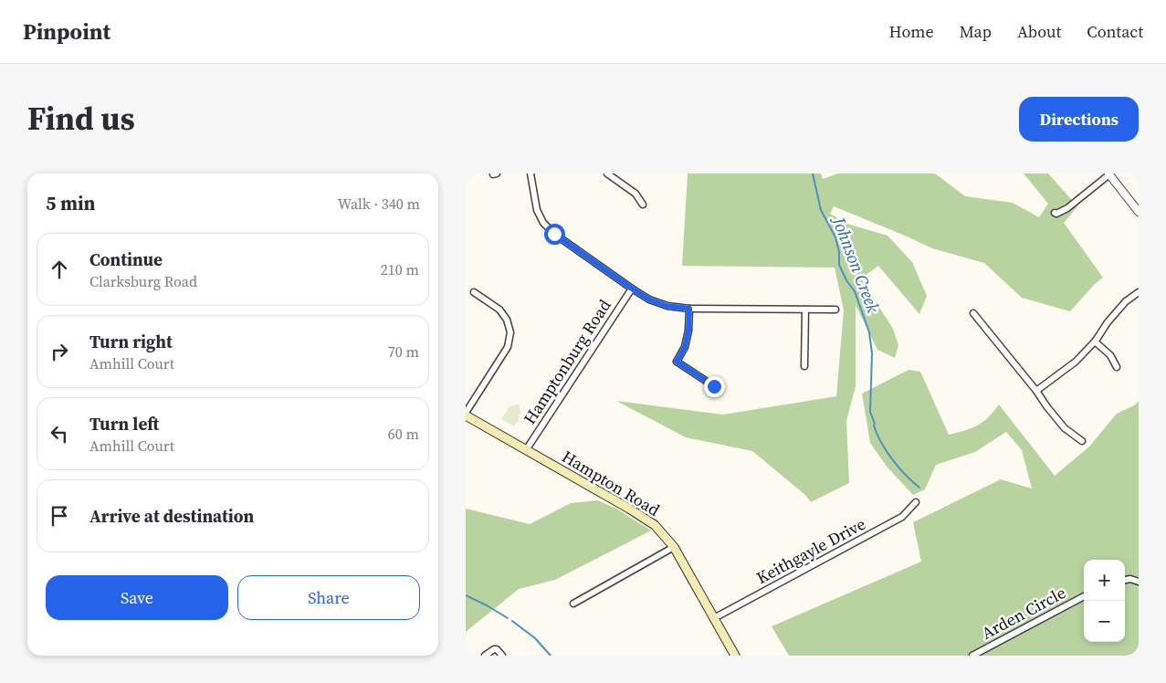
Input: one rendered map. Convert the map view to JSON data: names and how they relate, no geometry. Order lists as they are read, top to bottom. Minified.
{"streets":{"main road":["Hampton Road"],"street":["Hamptonburg Road","Keithgayle Drive","Arden Circle"]},"crossings":[["Hamptonburg Road","Hampton Road"],["Hampton Road","Keithgayle Drive"]],"water":["Johnson Creek"],"page":{"header":"Pinpoint","nav":["Home","Map","About","Contact"],"title":"Find us","buttons":["Directions",["Save","Share"]],"heading":["5 min","Walk · 340 m"],"list":[["Continue","Clarksburg Road","210 m"],["Turn right","Amhill Court","70 m"],["Turn left","Amhill Court","60 m"],"Arrive at destination"],"map_buttons":["+","−"]}}
